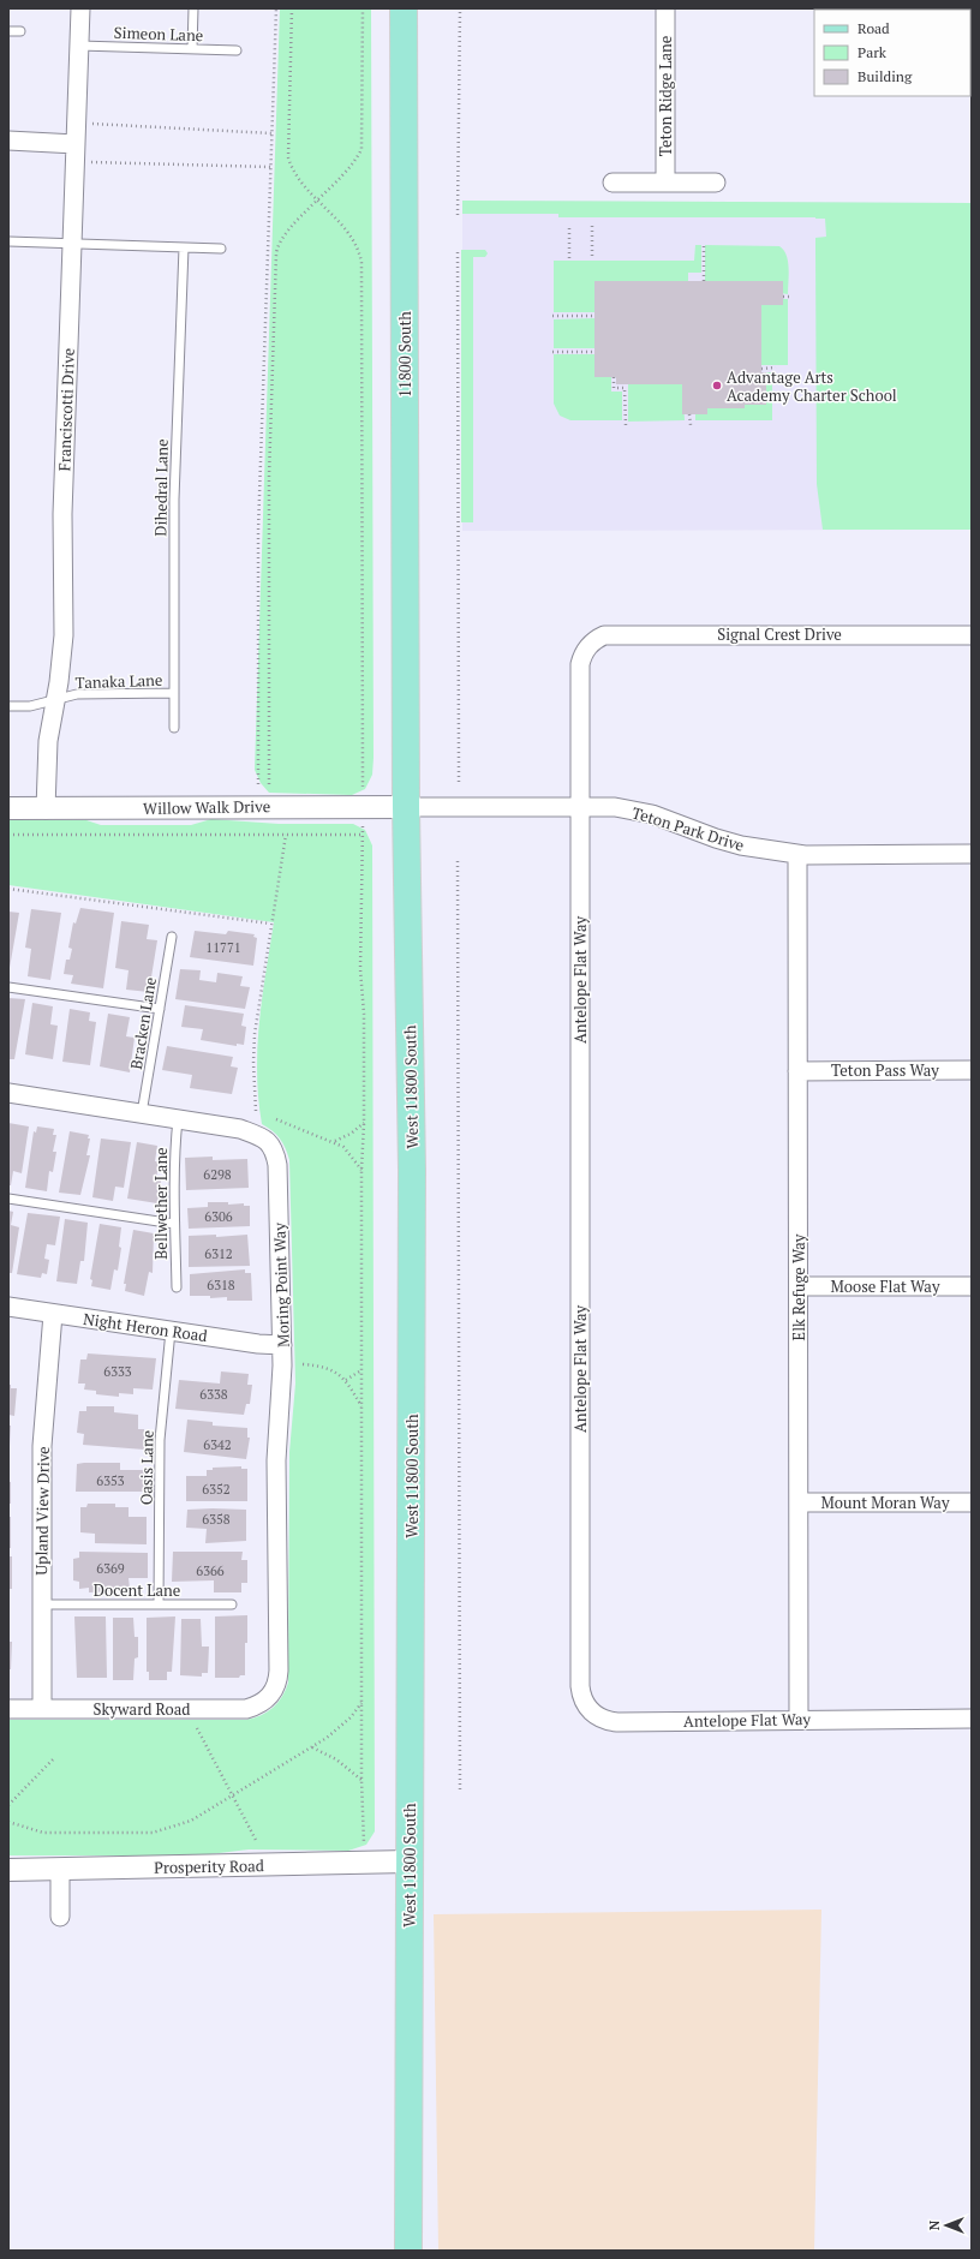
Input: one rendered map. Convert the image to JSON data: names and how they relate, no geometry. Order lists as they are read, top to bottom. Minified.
{"streets":{"main road":["11800 South","West 11800 South"],"street":["Teton Ridge Lane","Franciscotti Drive","Signal Crest Drive","Willow Walk Drive","Teton Park Drive","Antelope Flat Way","Teton Pass Way","Moring Point Way","Moose Flat Way","Elk Refuge Way","Night Heron Road","Mount Moran Way","Upland View Drive","Skyward Road","Prosperity Road"],"lane":["Simeon Lane","Dihedral Lane","Tanaka Lane","Bracken Lane","Bellwether Lane","Oasis Lane","Docent Lane"]},"crossings":[["Simeon Lane","Franciscotti Drive"],["11800 South","West 11800 South"],["Franciscotti Drive","Tanaka Lane"],["Franciscotti Drive","Willow Walk Drive"],["Dihedral Lane","Tanaka Lane"],["Signal Crest Drive","Antelope Flat Way"],["Willow Walk Drive","Teton Park Drive"],["Willow Walk Drive","West 11800 South"],["Teton Park Drive","Antelope Flat Way"],["Teton Park Drive","West 11800 South"],["Teton Park Drive","Elk Refuge Way"],["Antelope Flat Way","Elk Refuge Way"],["Bracken Lane","Moring Point Way"],["Teton Pass Way","Elk Refuge Way"],["West 11800 South","Prosperity Road"],["Bellwether Lane","Moring Point Way"],["Moring Point Way","Night Heron Road"],["Moring Point Way","Skyward Road"],["Moose Flat Way","Elk Refuge Way"],["Elk Refuge Way","Mount Moran Way"],["Night Heron Road","Oasis Lane"],["Night Heron Road","Upland View Drive"],["Oasis Lane","Docent Lane"],["Upland View Drive","Docent Lane"],["Upland View Drive","Skyward Road"]],"places":["Advantage Arts Academy Charter School"],"house_numbers":["11771","6298","6306","6312","6318","6333","6338","6342","6353","6352","6358","6369","6366"],"legend":["Road","Park","Building"],"north":"left"}
